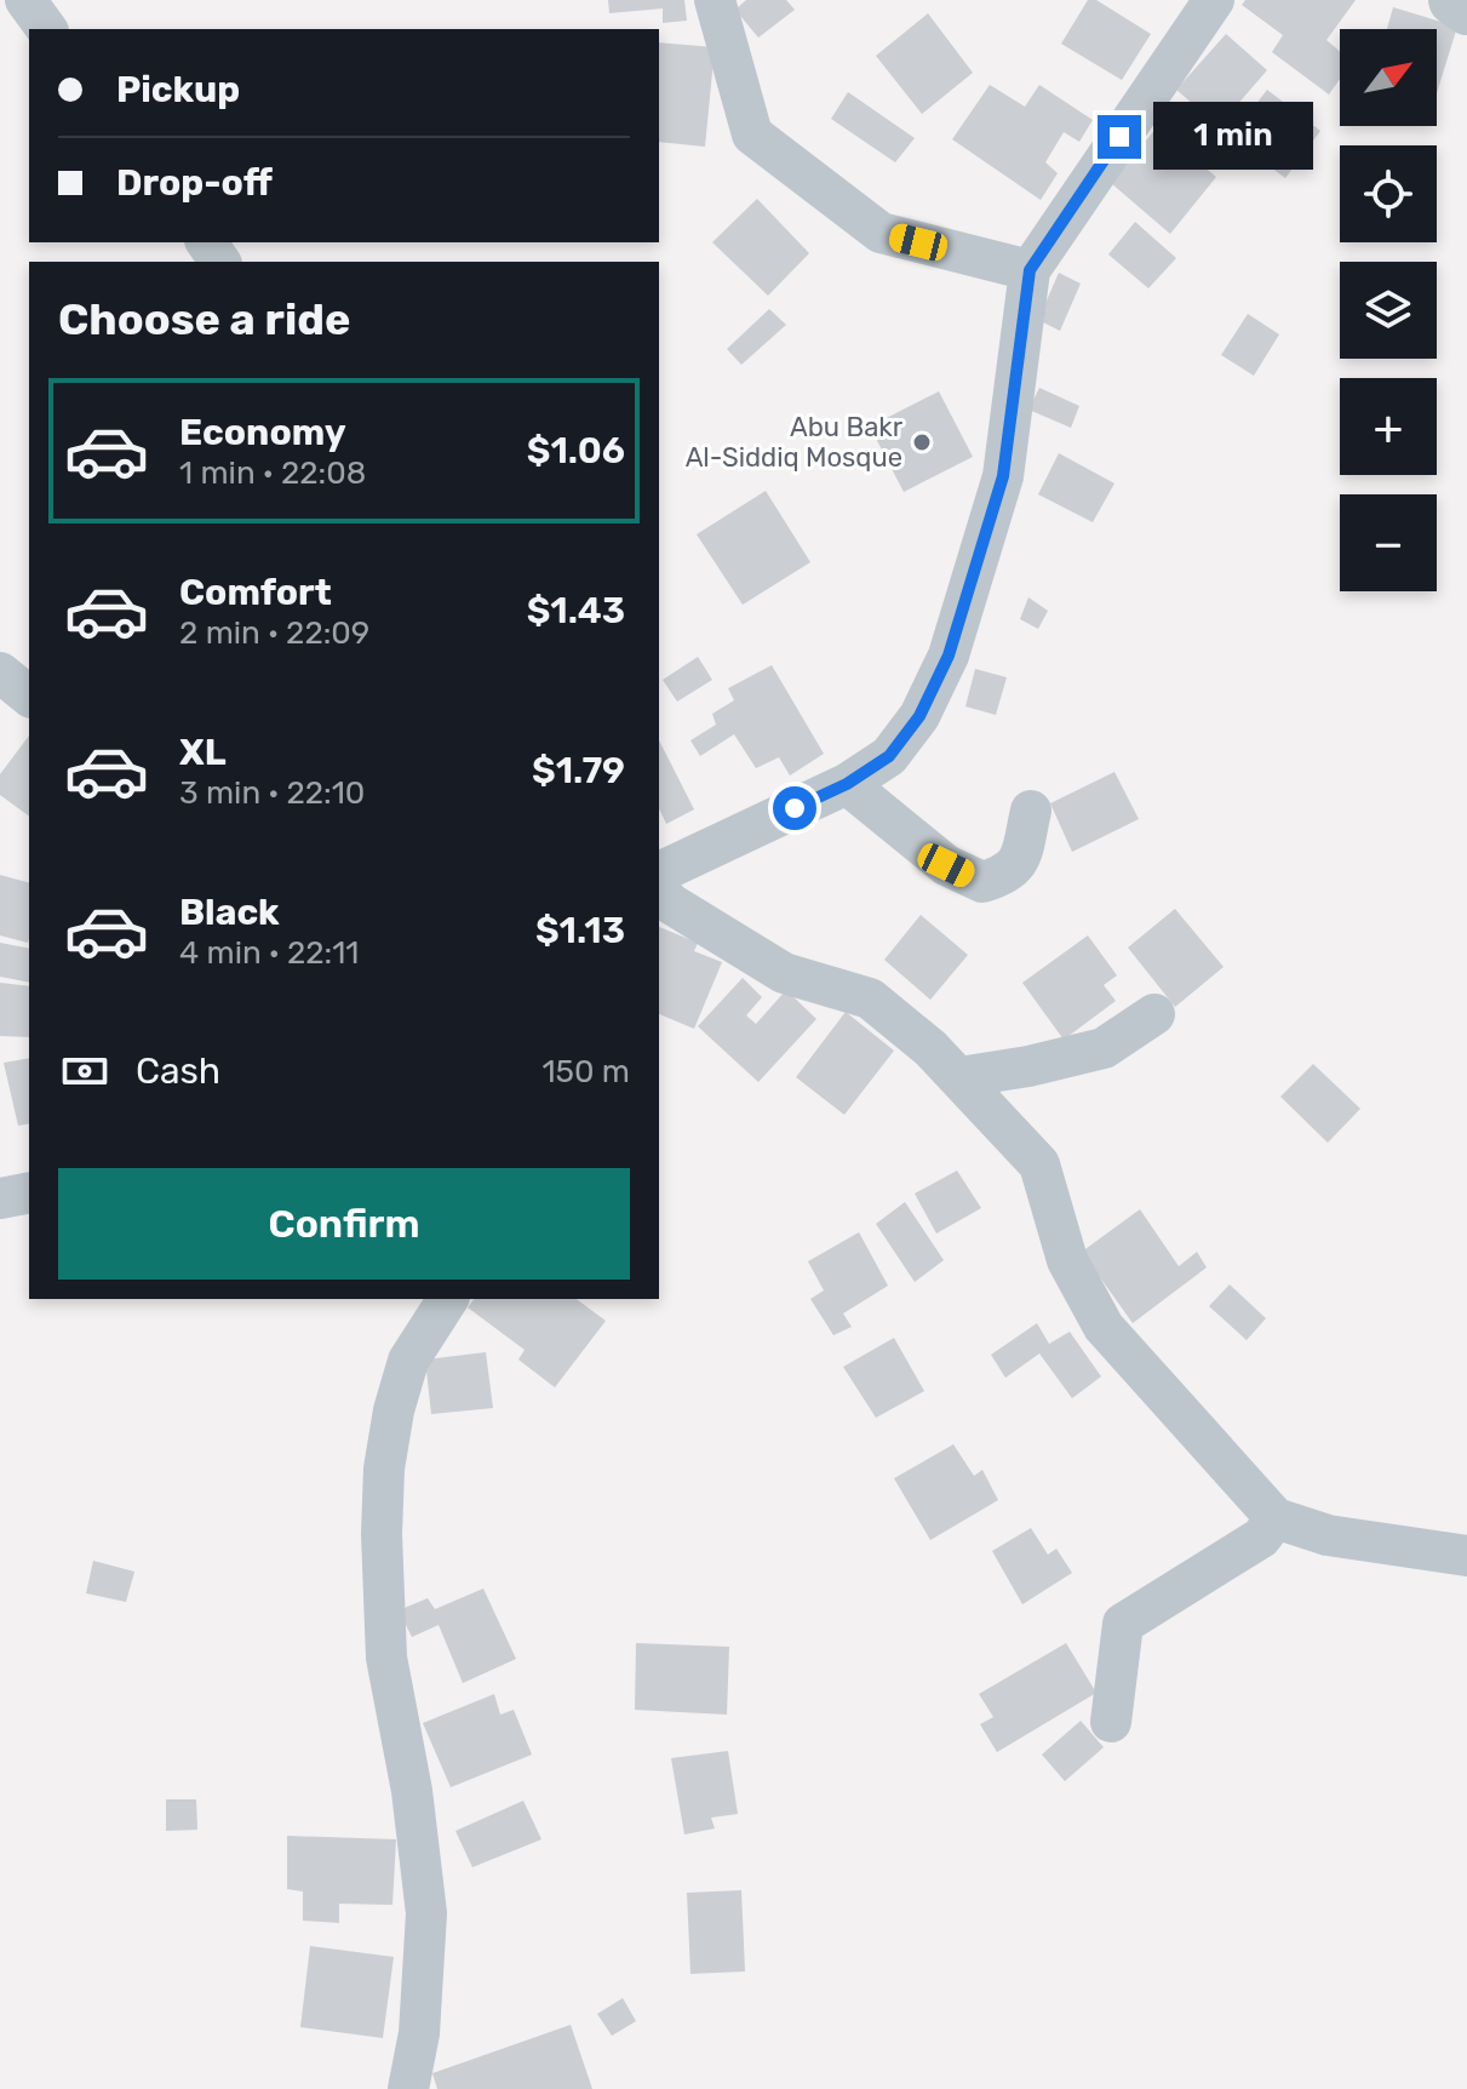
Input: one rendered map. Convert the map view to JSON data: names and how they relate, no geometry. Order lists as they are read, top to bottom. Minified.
{"places":["Abu Bakr Al-Siddiq Mosque"],"north":"top right","page":{"map_buttons":["+","−"],"banner":["Pickup","Drop-off"],"bubble":"1 min","heading":"Choose a ride","list":[{"name":"Economy","note":"1 min · 22:08","value":"$1.06"},{"name":"Comfort","note":"2 min · 22:09","value":"$1.43"},{"name":"XL","note":"3 min · 22:10","value":"$1.79"},{"name":"Black","note":"4 min · 22:11","value":"$1.13"}],"pay":["Cash","150 m"],"buttons":"Confirm"}}
